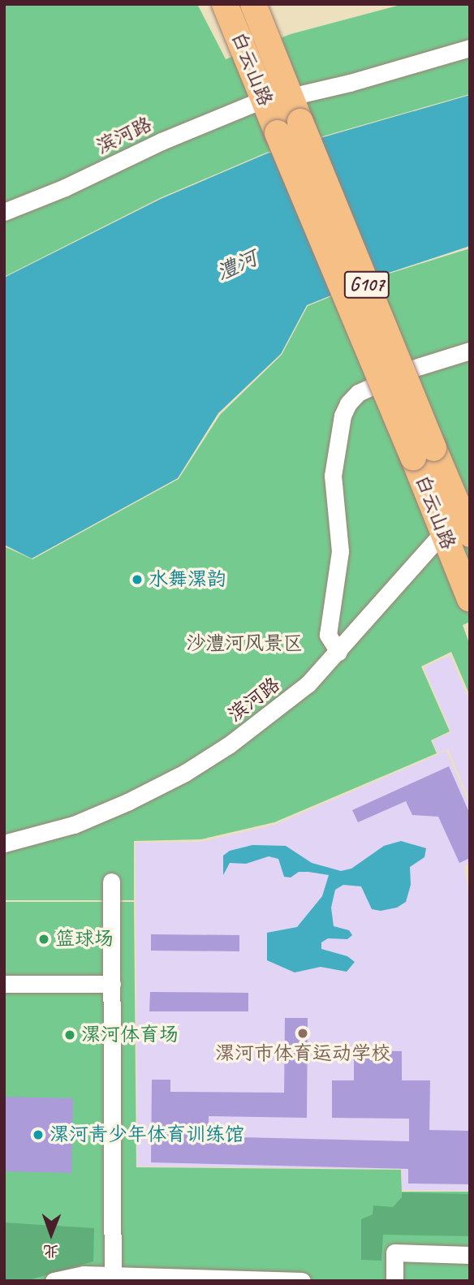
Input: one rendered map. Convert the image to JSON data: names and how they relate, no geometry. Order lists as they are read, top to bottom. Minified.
{"streets":{"highway":["白云山路","G107"],"street":["滨河路"]},"crossings":[["白云山路","滨河路"]],"water":["澧河"],"parks":["沙澧河风景区"],"places":["水舞漯韵","篮球场","漯河市体育运动学校","漯河体育场","漯河青少年体育训练馆"],"north":"bottom"}
